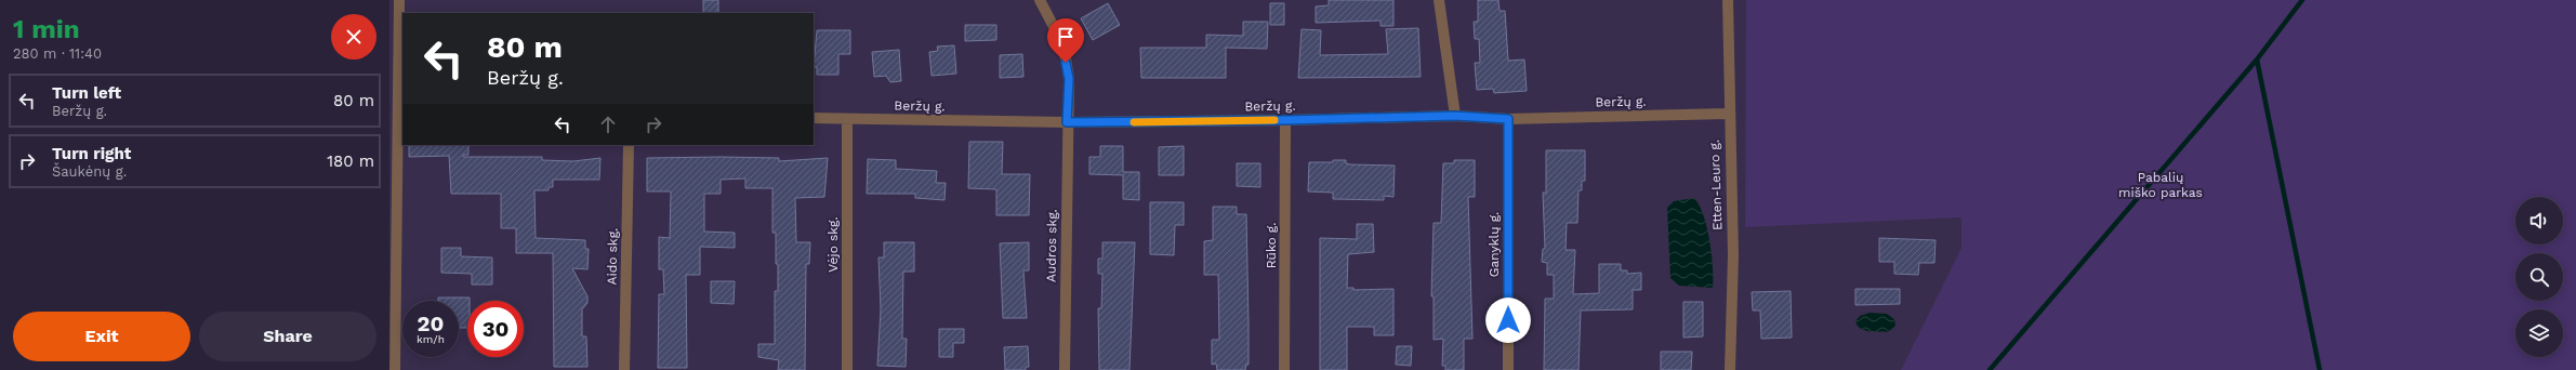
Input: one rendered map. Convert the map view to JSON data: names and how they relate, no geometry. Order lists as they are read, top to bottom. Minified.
{"streets":{"street":["Beržų g.","Etten-Leuro g.","Vėjo skg.","Ganyklų g.","Audros skg.","Rūko g.","Aido skg."]},"crossings":[["Beržų g.","Etten-Leuro g."],["Beržų g.","Vėjo skg."],["Beržų g.","Ganyklų g."],["Beržų g.","Audros skg."],["Beržų g.","Rūko g."]],"parks":["Pabalių miško parkas"],"page":{"heading":["1 min","280 m · 11:40"],"turn":["80 m","Beržų g."],"list":[{"name":"Turn left","note":"Beržų g.","value":"80 m"},{"name":"Turn right","note":"Šaukėnų g.","value":"180 m"}],"speed":"20 km/h","limit":"30","buttons":["Exit","Share"]}}
